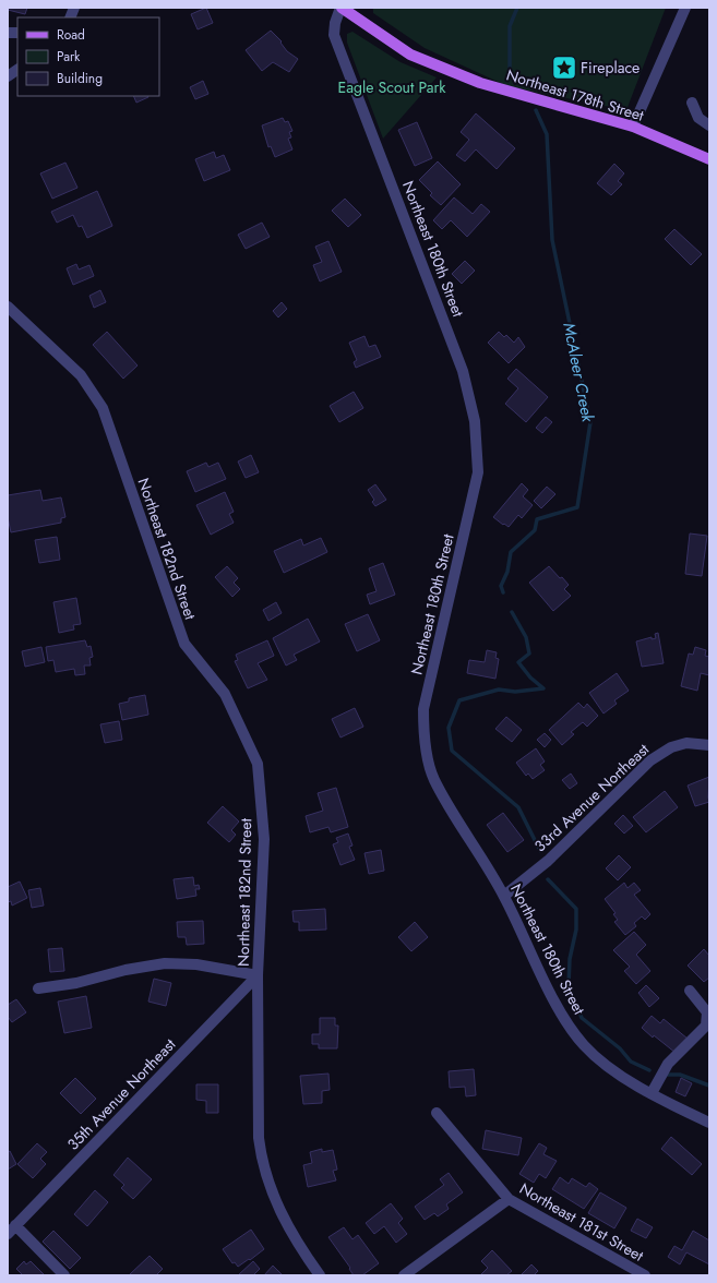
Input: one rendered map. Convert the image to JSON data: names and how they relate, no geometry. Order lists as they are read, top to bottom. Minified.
{"streets":{"main road":["Northeast 178th Street"],"street":["Northeast 180th Street","Northeast 182nd Street","33rd Avenue Northeast","35th Avenue Northeast","Northeast 181st Street"]},"crossings":[["Northeast 178th Street","Northeast 180th Street"],["Northeast 180th Street","33rd Avenue Northeast"],["Northeast 182nd Street","35th Avenue Northeast"]],"water":["McAleer Creek"],"parks":["Eagle Scout Park"],"places":{"place":["Fireplace"]},"legend":["Road","Park","Building"]}
